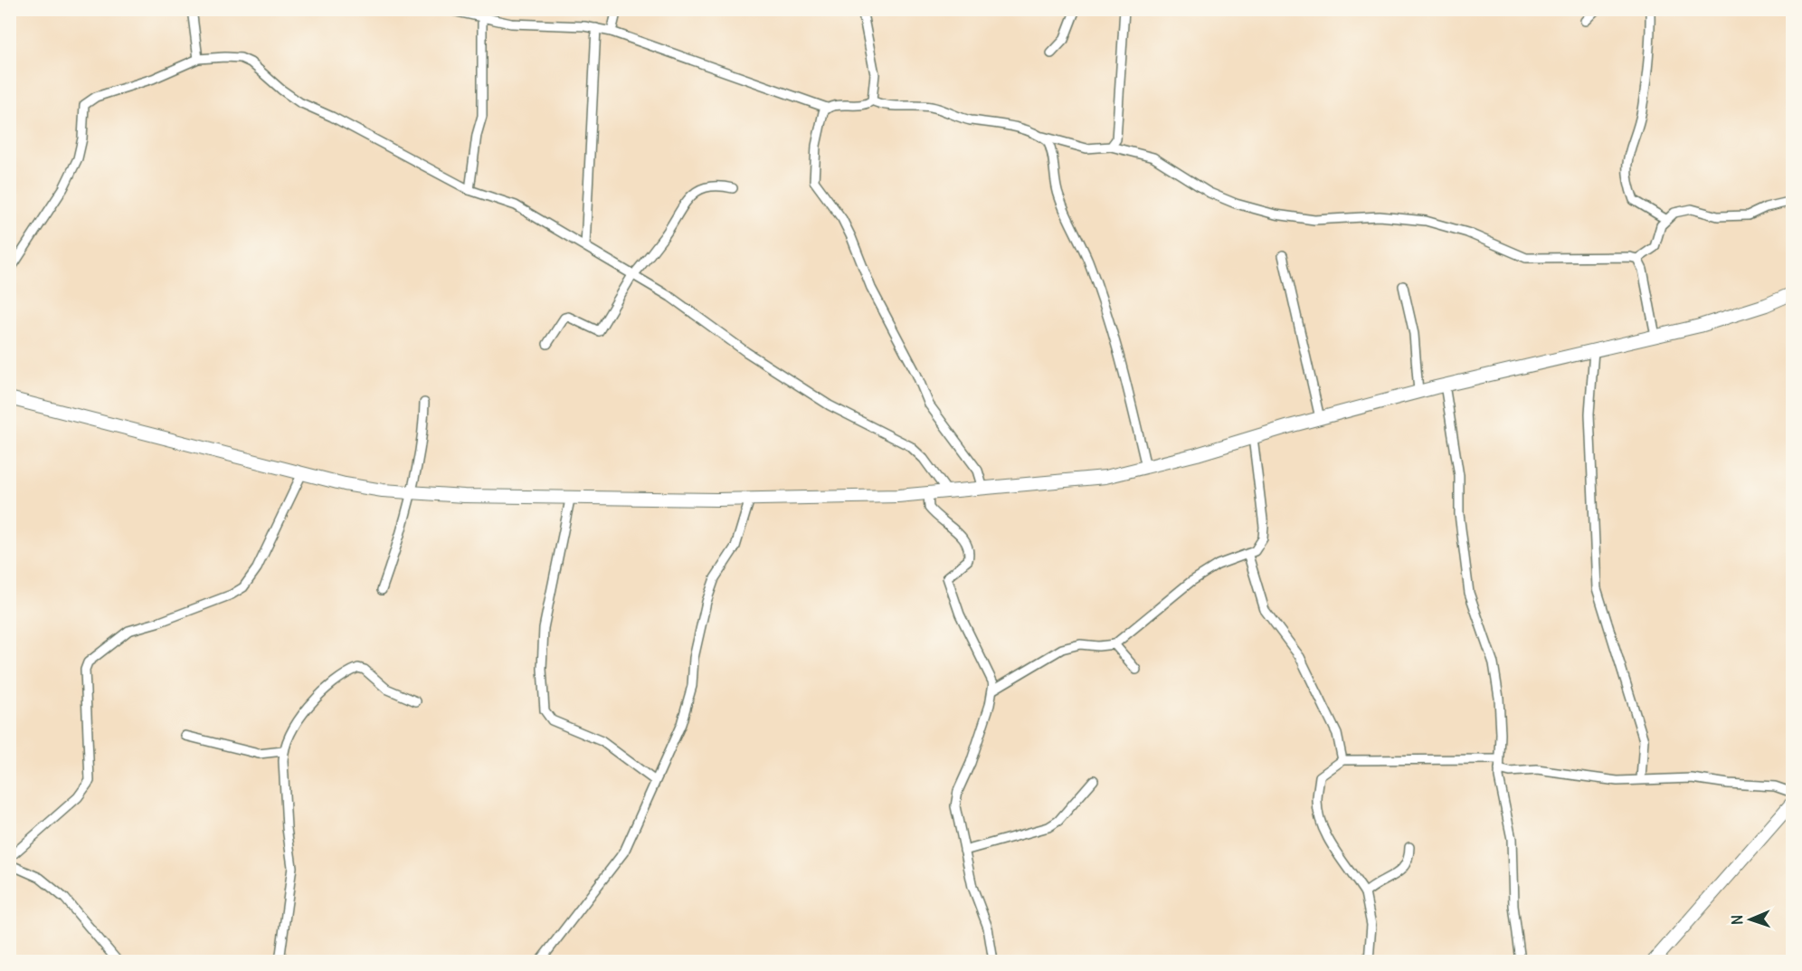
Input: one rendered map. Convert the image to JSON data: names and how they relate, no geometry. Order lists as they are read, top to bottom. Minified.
{"north":"left"}
